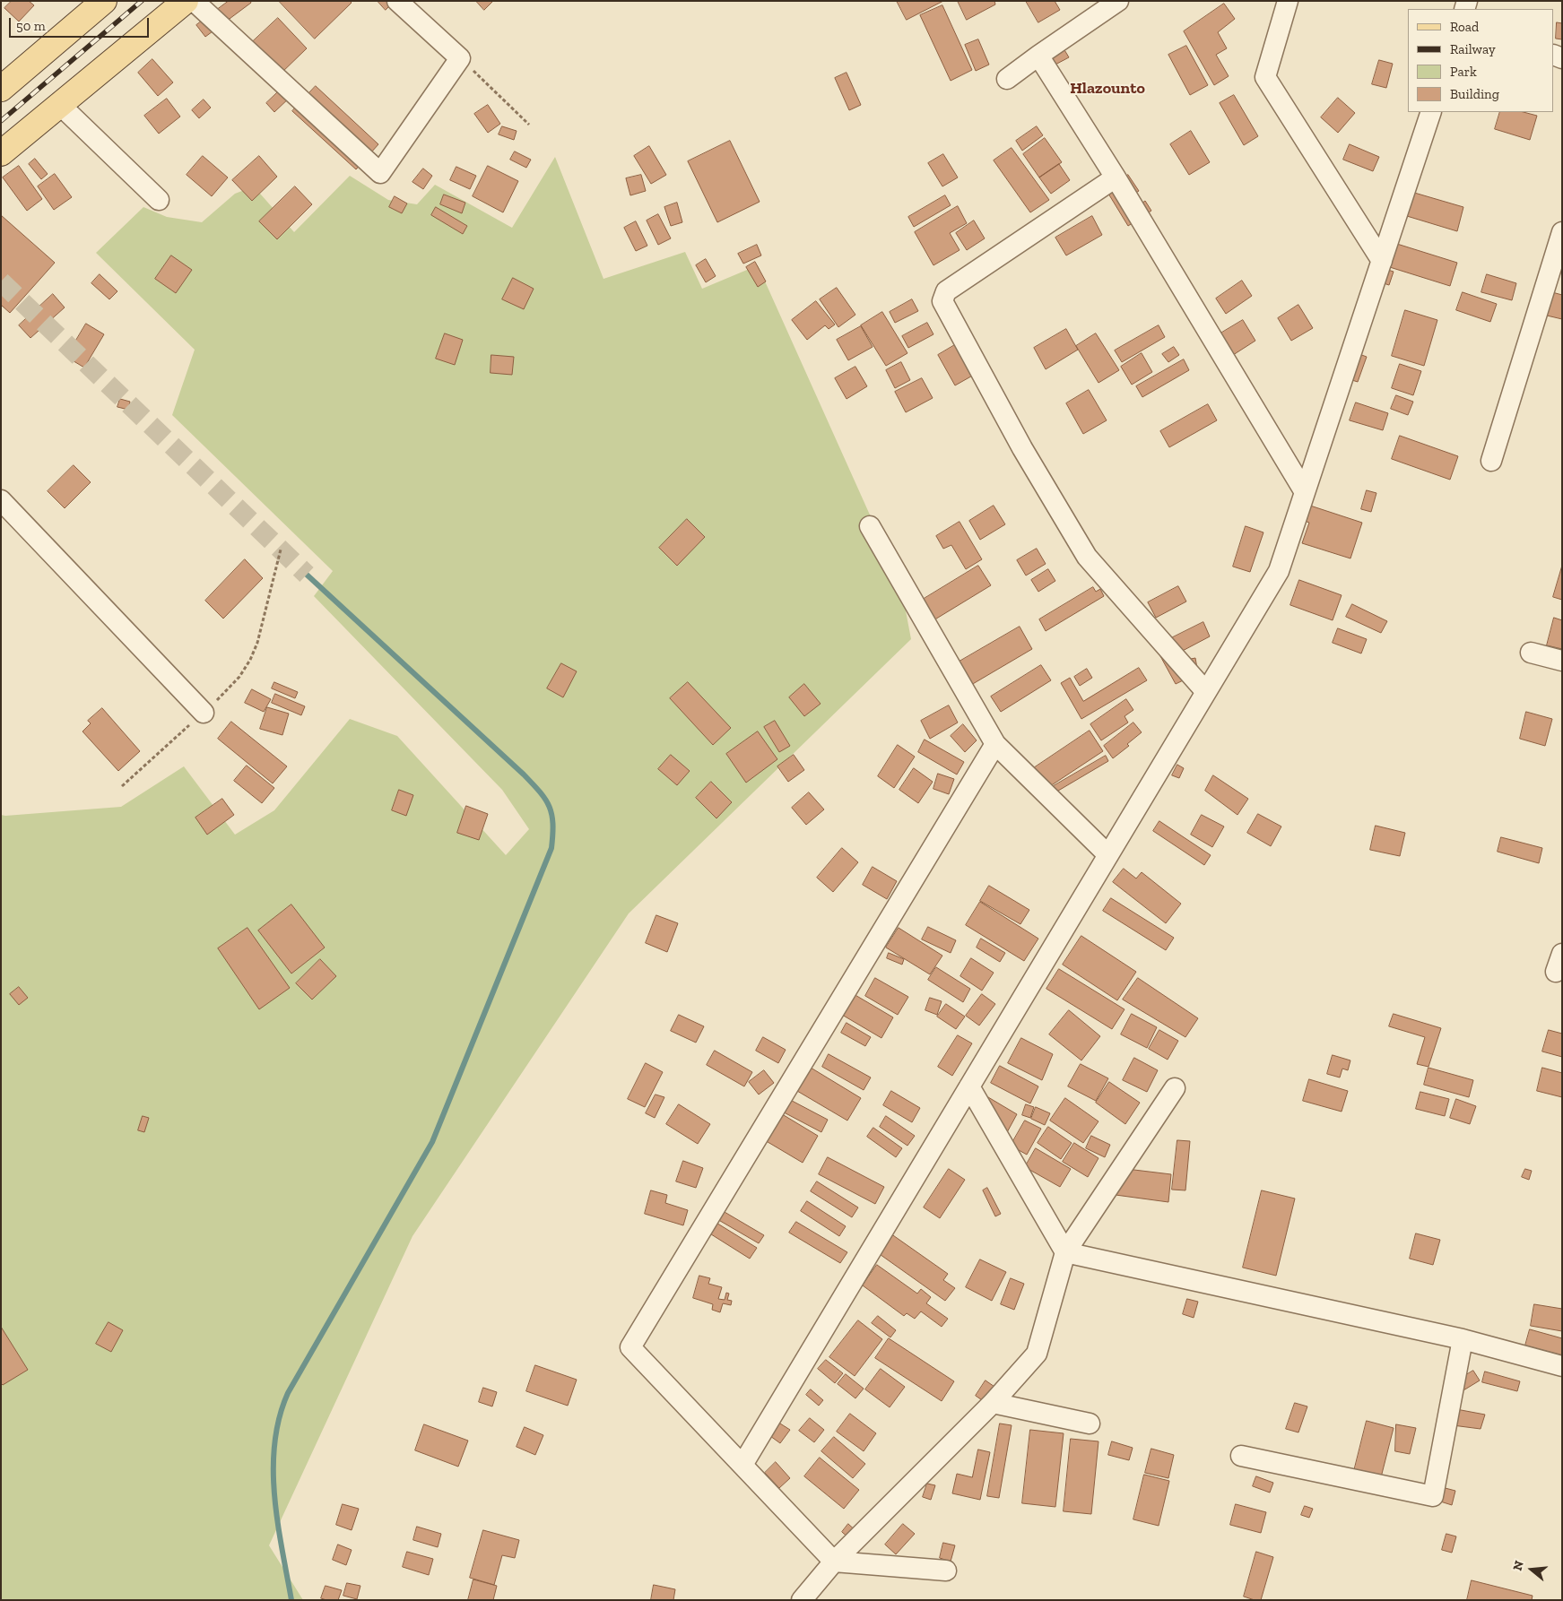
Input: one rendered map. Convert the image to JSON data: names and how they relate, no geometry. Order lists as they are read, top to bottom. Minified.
{"districts":["Hlazounto"],"legend":["Road","Railway","Park","Building"],"scale_bar":"50 m","north":"left"}
